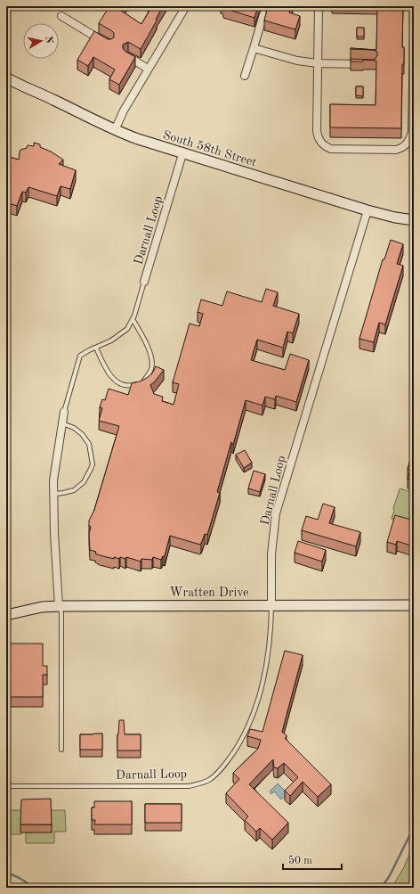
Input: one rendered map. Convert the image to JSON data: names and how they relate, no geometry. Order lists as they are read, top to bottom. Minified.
{"streets":{"street":["South 58th Street","Darnall Loop","Wratten Drive"]},"crossings":[["South 58th Street","Darnall Loop"],["Darnall Loop","Wratten Drive"]],"scale_bar":"50 m","north":"right"}
